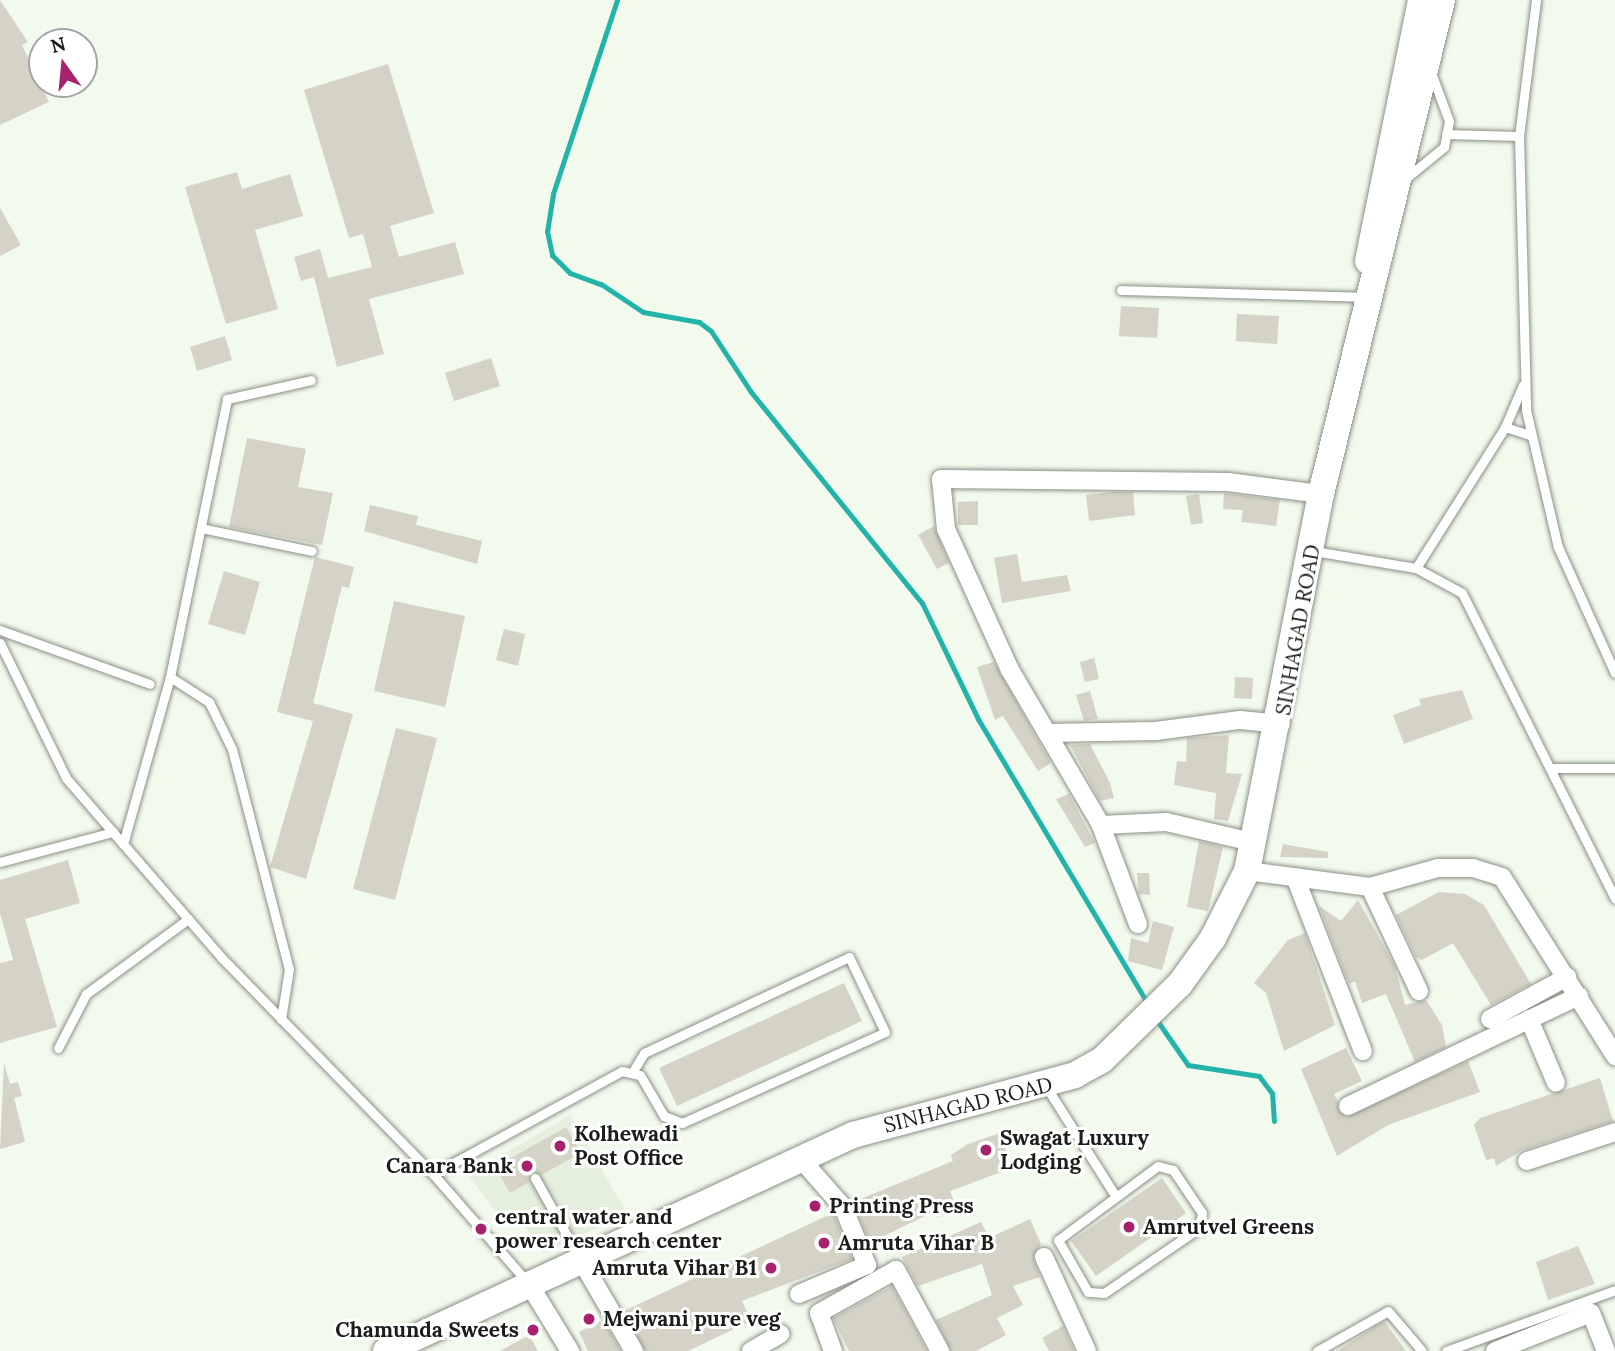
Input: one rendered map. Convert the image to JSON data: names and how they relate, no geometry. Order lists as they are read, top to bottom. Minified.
{"streets":{"main road":["SINHAGAD ROAD"]},"places":["Kolhewadi Post Office","Swagat Luxury Lodging","Canara Bank","Printing Press","Amrutvel Greens","central water and power research center","Amruta Vihar B","Amruta Vihar B1","Mejwani pure veg","Chamunda Sweets"],"north":"top"}
